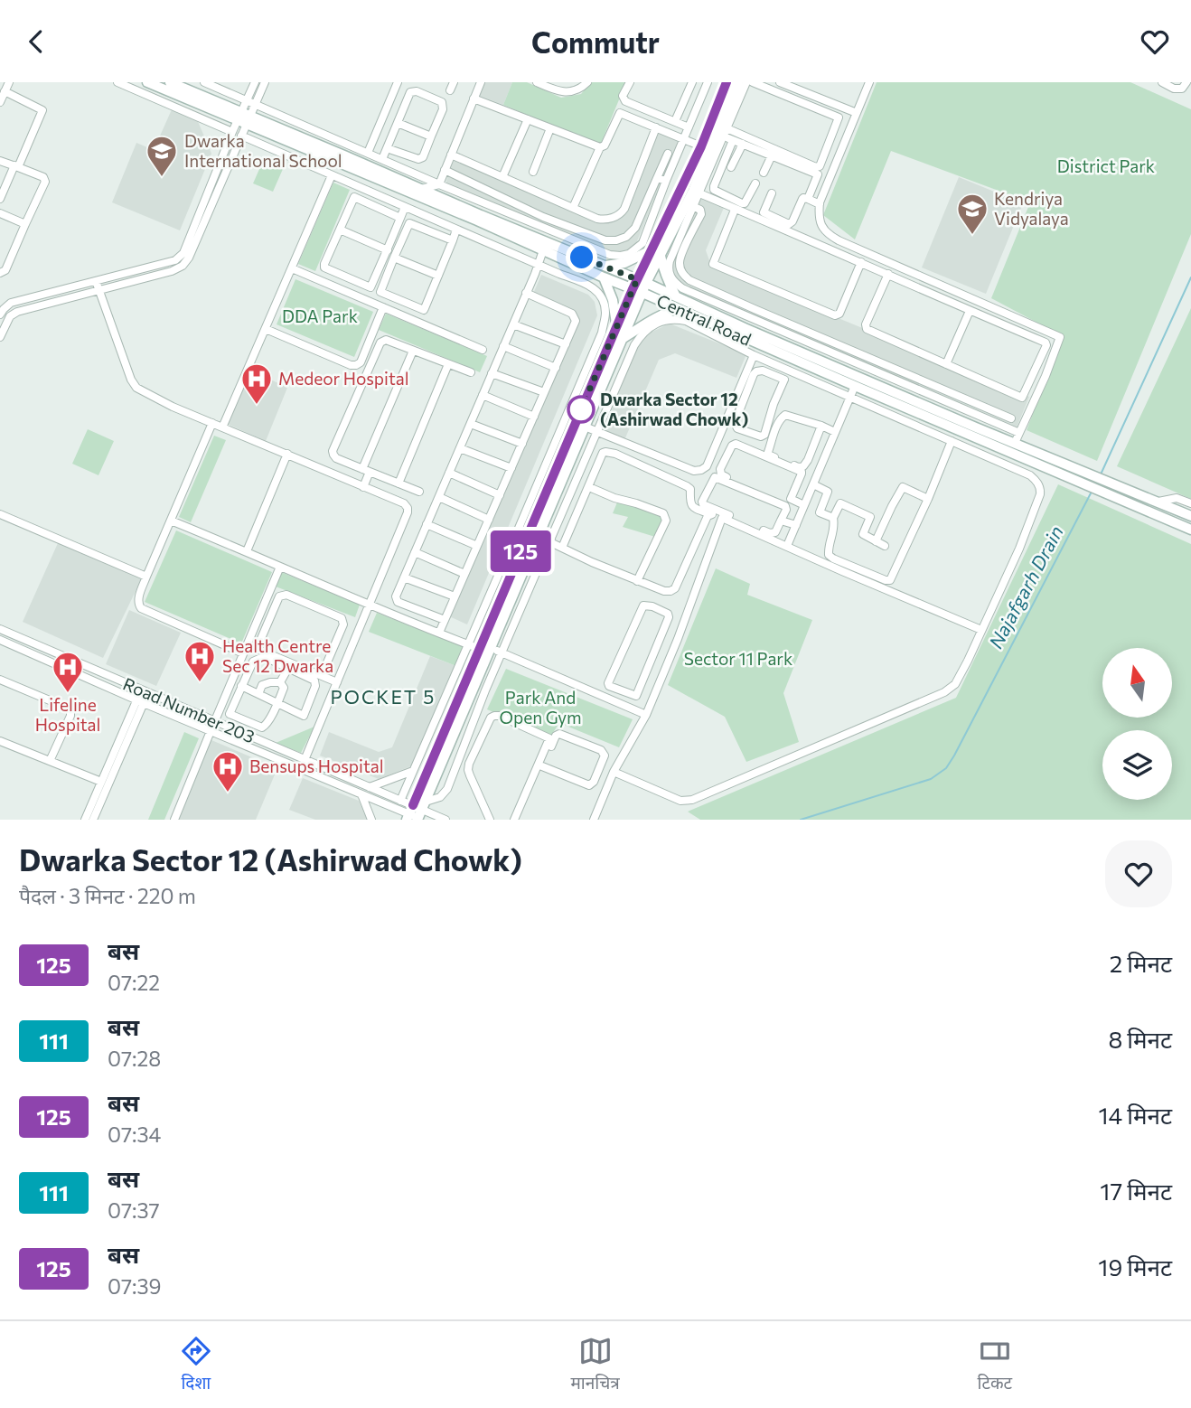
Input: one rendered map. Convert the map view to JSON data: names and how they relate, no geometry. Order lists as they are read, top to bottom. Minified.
{"streets":{"main road":["Central Road"],"street":["Road Number 203"]},"districts":["POCKET 5"],"water":["Najafgarh Drain"],"parks":["District Park","DDA Park","Sector 11 Park","Park And Open Gym"],"places":{"school or university":["Dwarka International School","Kendriya Vidyalaya"],"hospital":["Medeor Hospital","Health Centre Sec 12 Dwarka","Lifeline Hospital","Bensups Hospital"],"other":["Dwarka Sector 12 (Ashirwad Chowk)"]},"lines":["bus line 125"],"north":"top","page":{"header":"Commutr","on_map":"125","heading":["Dwarka Sector 12 (Ashirwad Chowk)","पैदल · 3 मिनट · 220 m"],"list":[{"mark":"125","name":"बस","note":"07:22","value":"2 मिनट"},{"mark":"111","name":"बस","note":"07:28","value":"8 मिनट"},{"mark":"125","name":"बस","note":"07:34","value":"14 मिनट"},{"mark":"111","name":"बस","note":"07:37","value":"17 मिनट"},{"mark":"125","name":"बस","note":"07:39","value":"19 मिनट"}],"tabs":["दिशा","मानचित्र","टिकट"]}}
